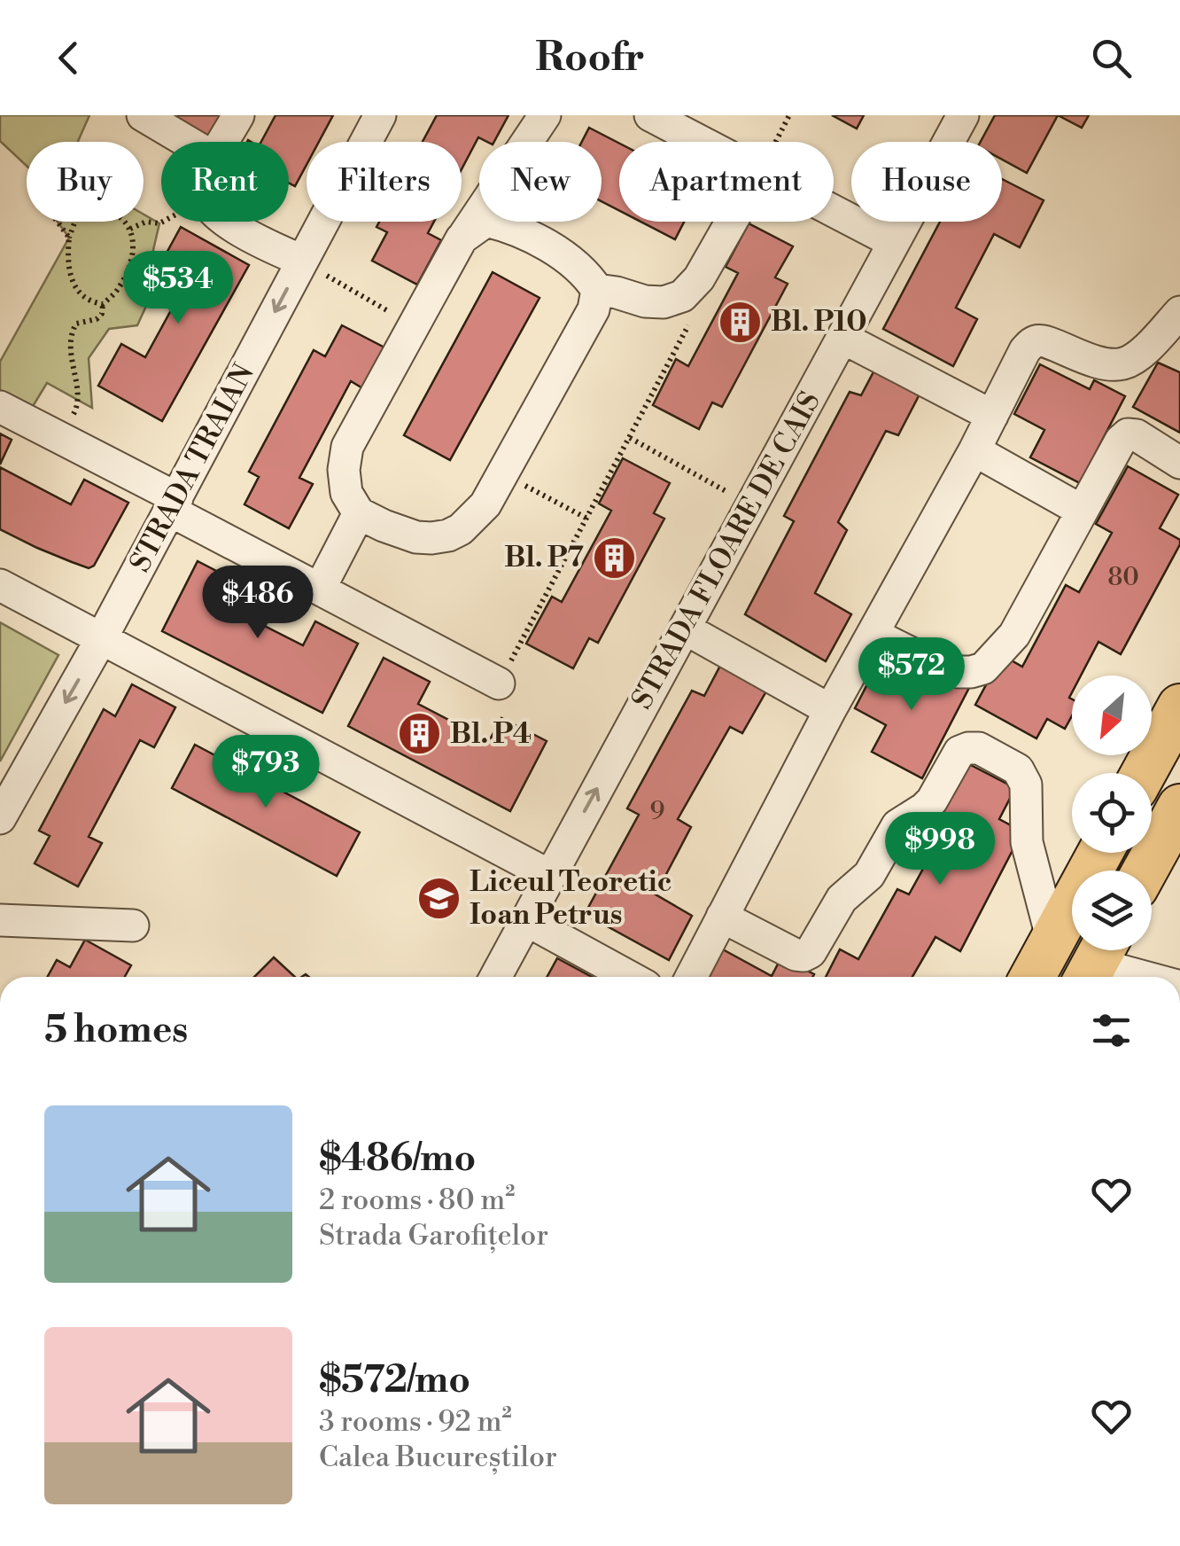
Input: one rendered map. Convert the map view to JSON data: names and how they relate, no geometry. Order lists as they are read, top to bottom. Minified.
{"streets":{"street":["STRADA TRAIAN","STRADA FLOARE DE CAIS"]},"places":{"building":["Bl. P10","Bl. P7","Bl. P4"],"school or university":["Liceul Teoretic Ioan Petrus"]},"house_numbers":["80","9"],"north":"bottom left","page":{"header":"Roofr","chip":["Buy","Rent","Filters","New","Apartment","House"],"price":["$534","$486","$572","$793","$998"],"heading":"5 homes","list":[{"name":"$486/mo","note":"2 rooms · 80 m² · Strada Garofițelor"},{"name":"$572/mo","note":"3 rooms · 92 m² · Calea Bucureștilor"}]}}
